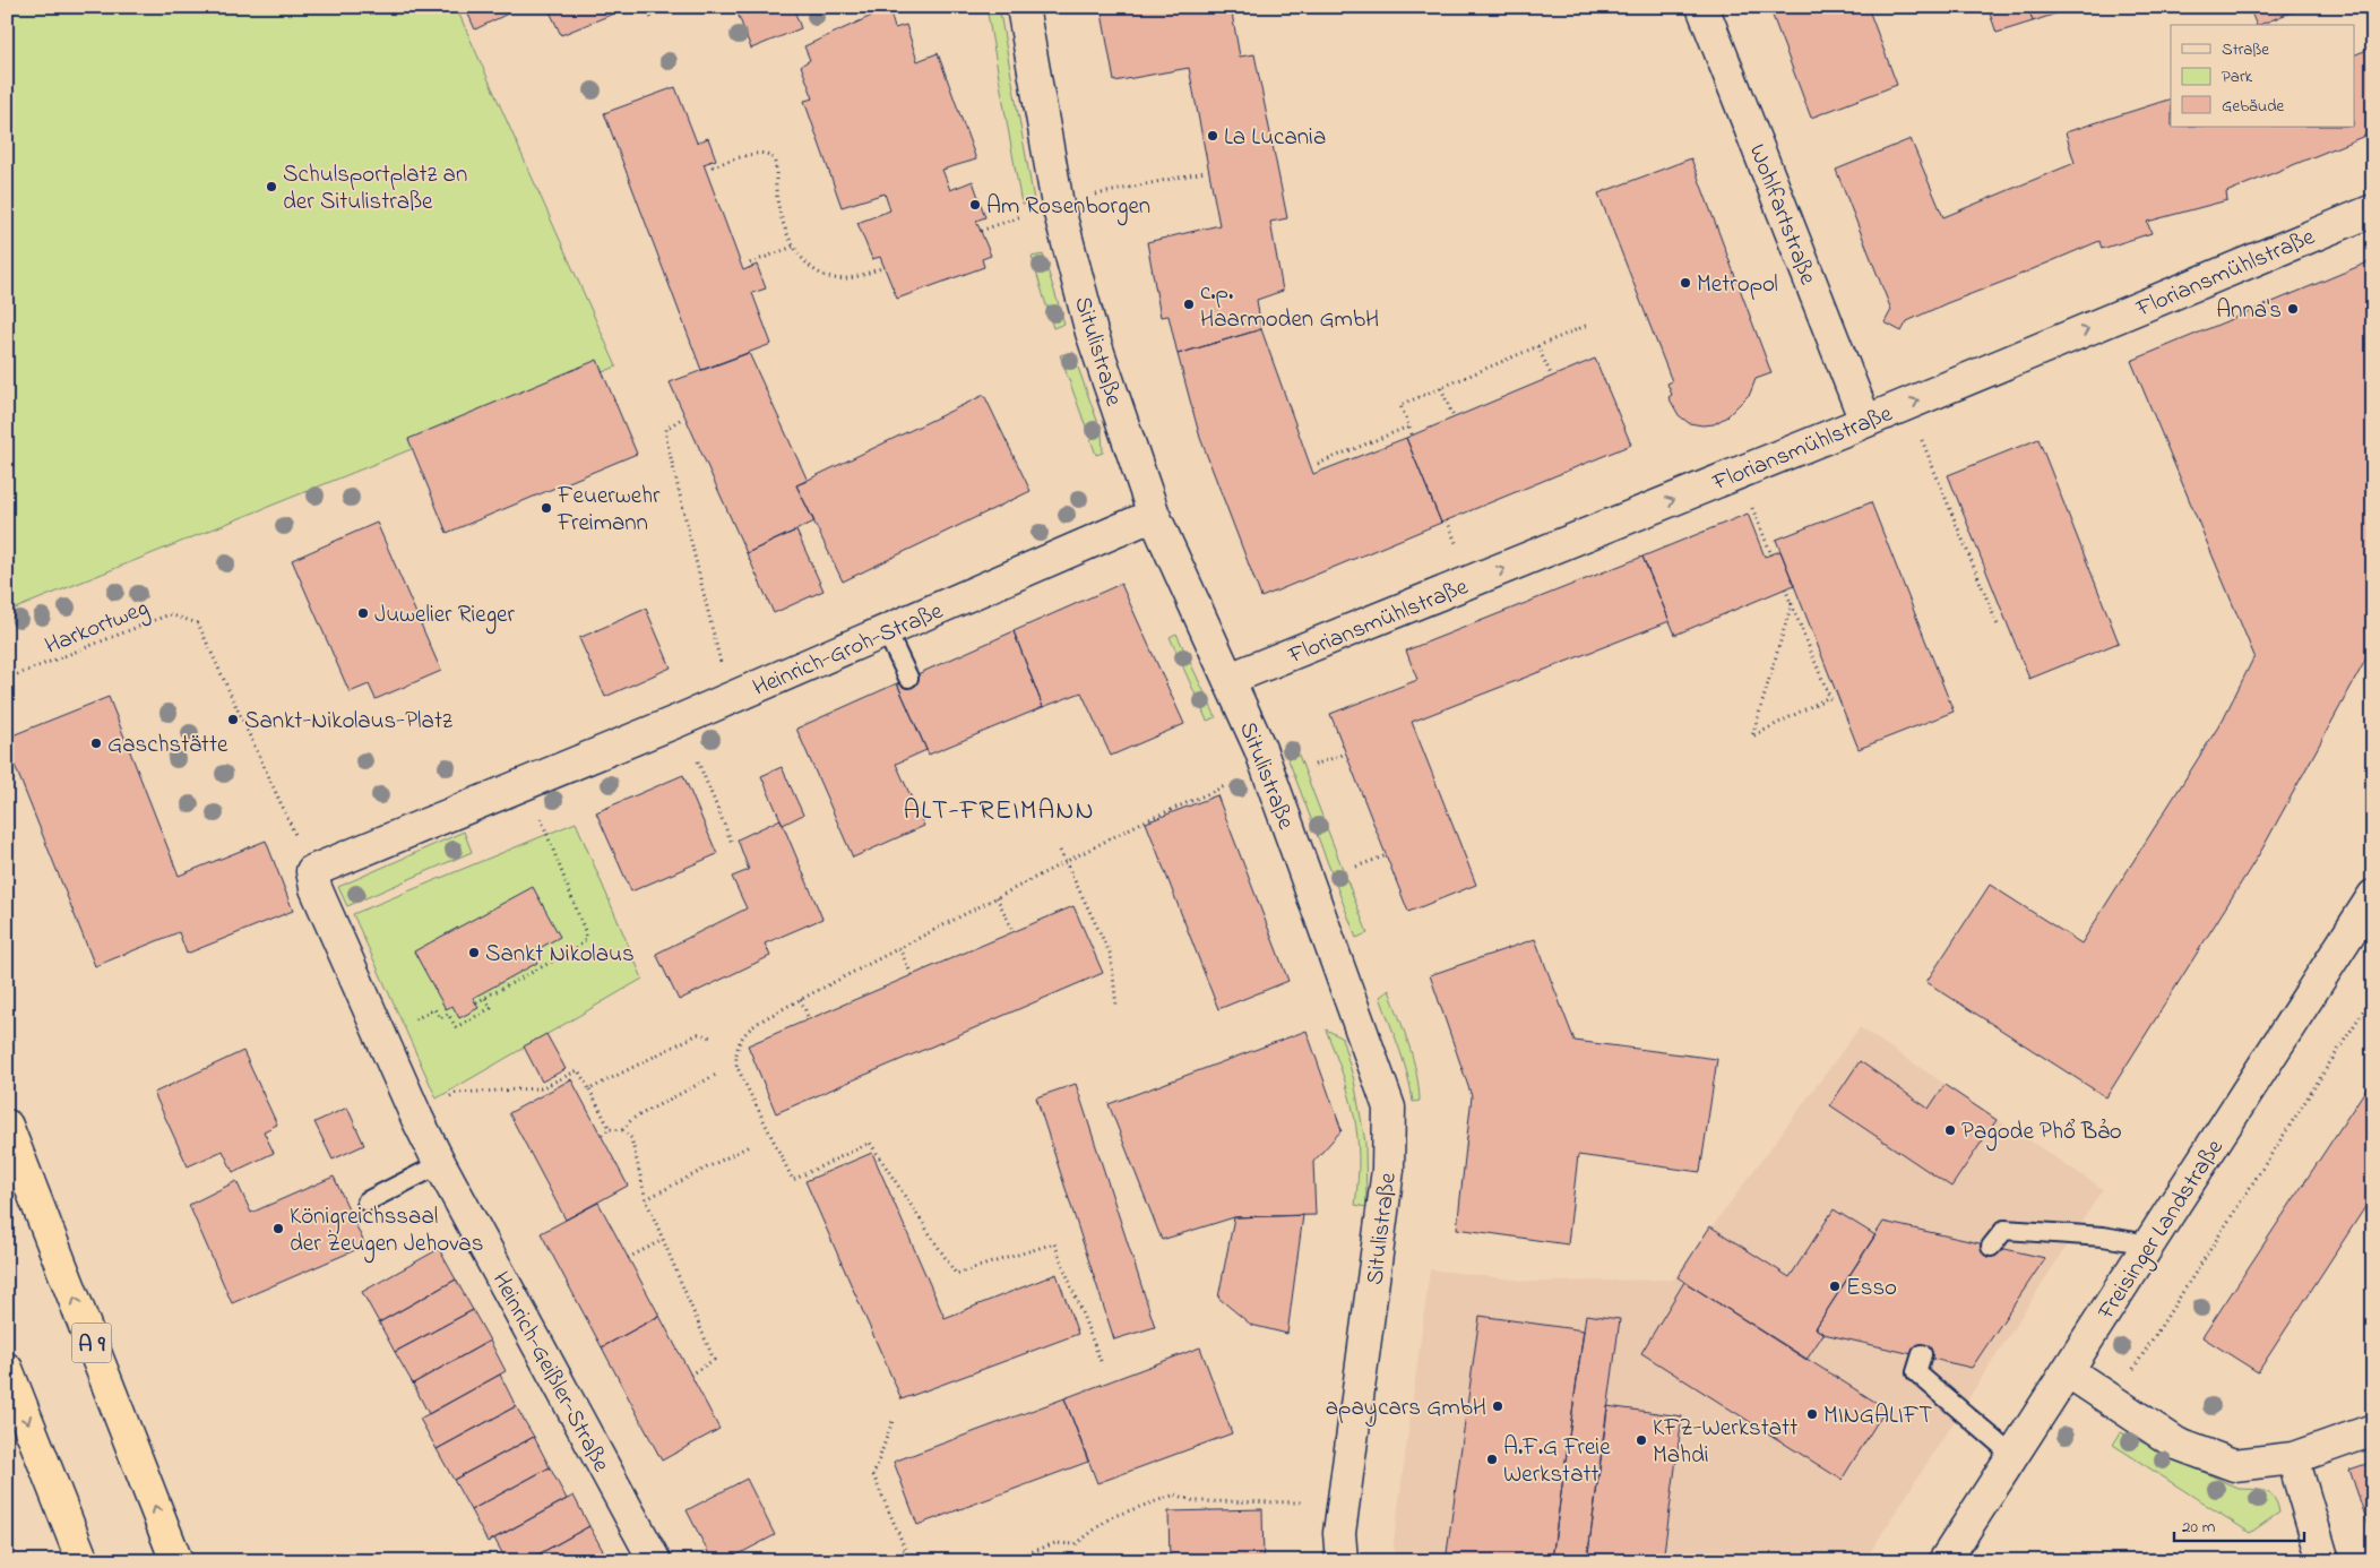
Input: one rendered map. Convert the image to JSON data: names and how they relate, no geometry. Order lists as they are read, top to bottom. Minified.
{"streets":{"highway":["A 9"],"street":["Wohlfartstraße","Floriansmühlstraße","Situlistraße","Heinrich-Groh-Straße","Freisinger Landstraße","Heinrich-Geißler-Straße"],"path":["Harkortweg"]},"crossings":[["Wohlfartstraße","Floriansmühlstraße"],["Floriansmühlstraße","Situlistraße"],["Situlistraße","Heinrich-Groh-Straße"],["Harkortweg","Heinrich-Geißler-Straße"]],"one_way":["Floriansmühlstraße"],"districts":["ALT-FREIMANN"],"places":["La Lucania","Schulsportplatz an der Situlistraße","Am Rosenborgen","Metropol","c.p. Haarmoden GmbH","Anna's","Feuerwehr Freimann","Juwelier Rieger","Sankt-Nikolaus-Platz","Gaschstätte","Sankt Nikolaus","Pagode Phổ Bảo","Königreichssaal der Zeugen Jehovas","Esso","apaycars GmbH","MINGALIFT","KFZ-Werkstatt Mahdi","A.F.G Freie Werkstatt"],"legend":["Straße","Park","Gebäude"],"scale_bar":"20 m"}
